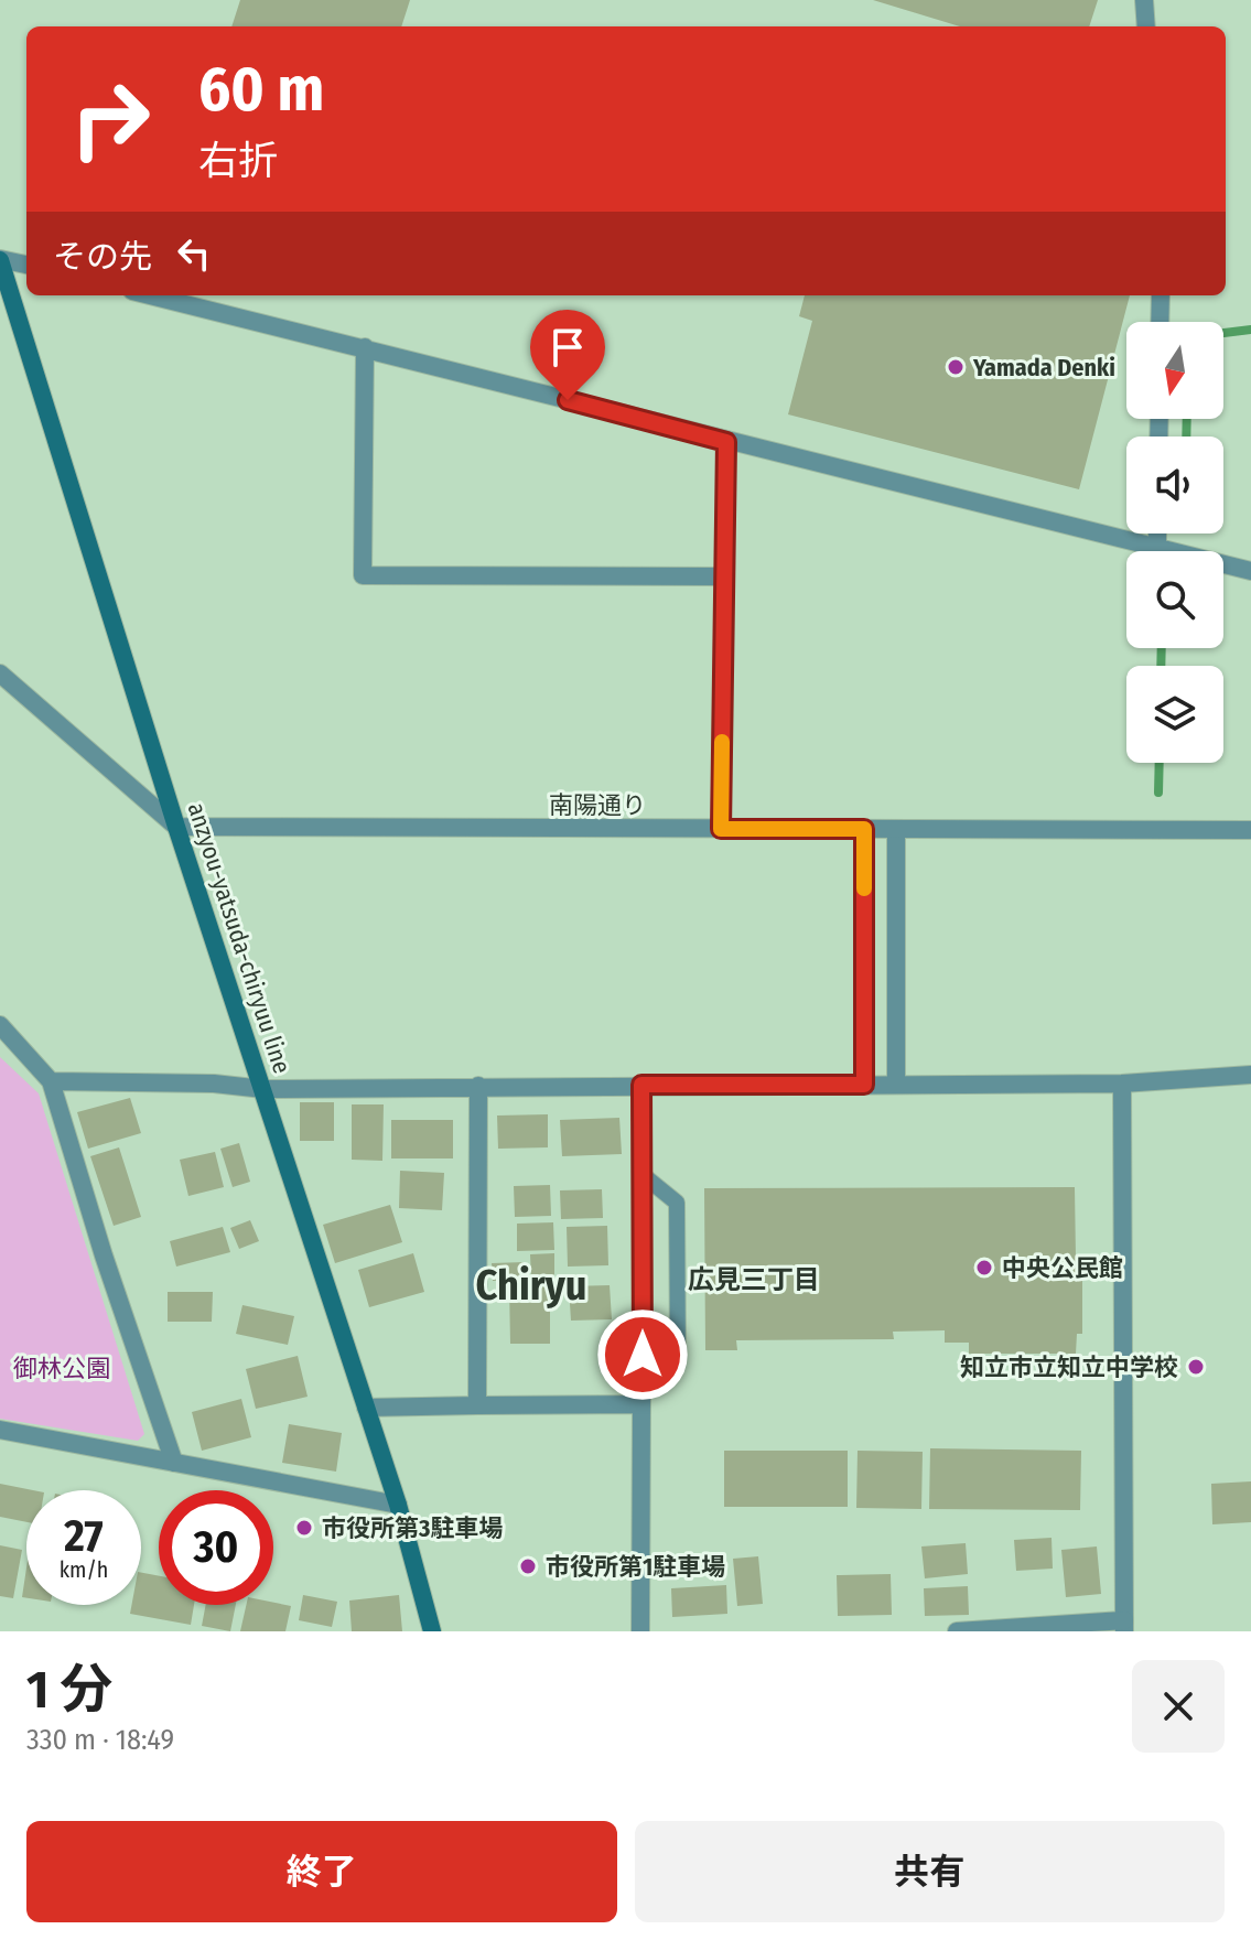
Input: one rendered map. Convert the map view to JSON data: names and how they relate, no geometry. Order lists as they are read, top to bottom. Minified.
{"streets":{"main road":["anzyou-yatsuda-chiryuu line"],"street":["南陽通り"]},"crossings":[["南陽通り","anzyou-yatsuda-chiryuu line"]],"districts":["広見三丁目","Chiryu"],"parks":["御林公園"],"places":["Yamada Denki","中央公民館","知立市立知立中学校","市役所第3駐車場","市役所第1駐車場"],"north":"bottom","page":{"turn":["60 m","右折"],"then":"その先","speed":"27 km/h","limit":"30","heading":["1 分","330 m · 18:49"],"buttons":["終了","共有"]}}
